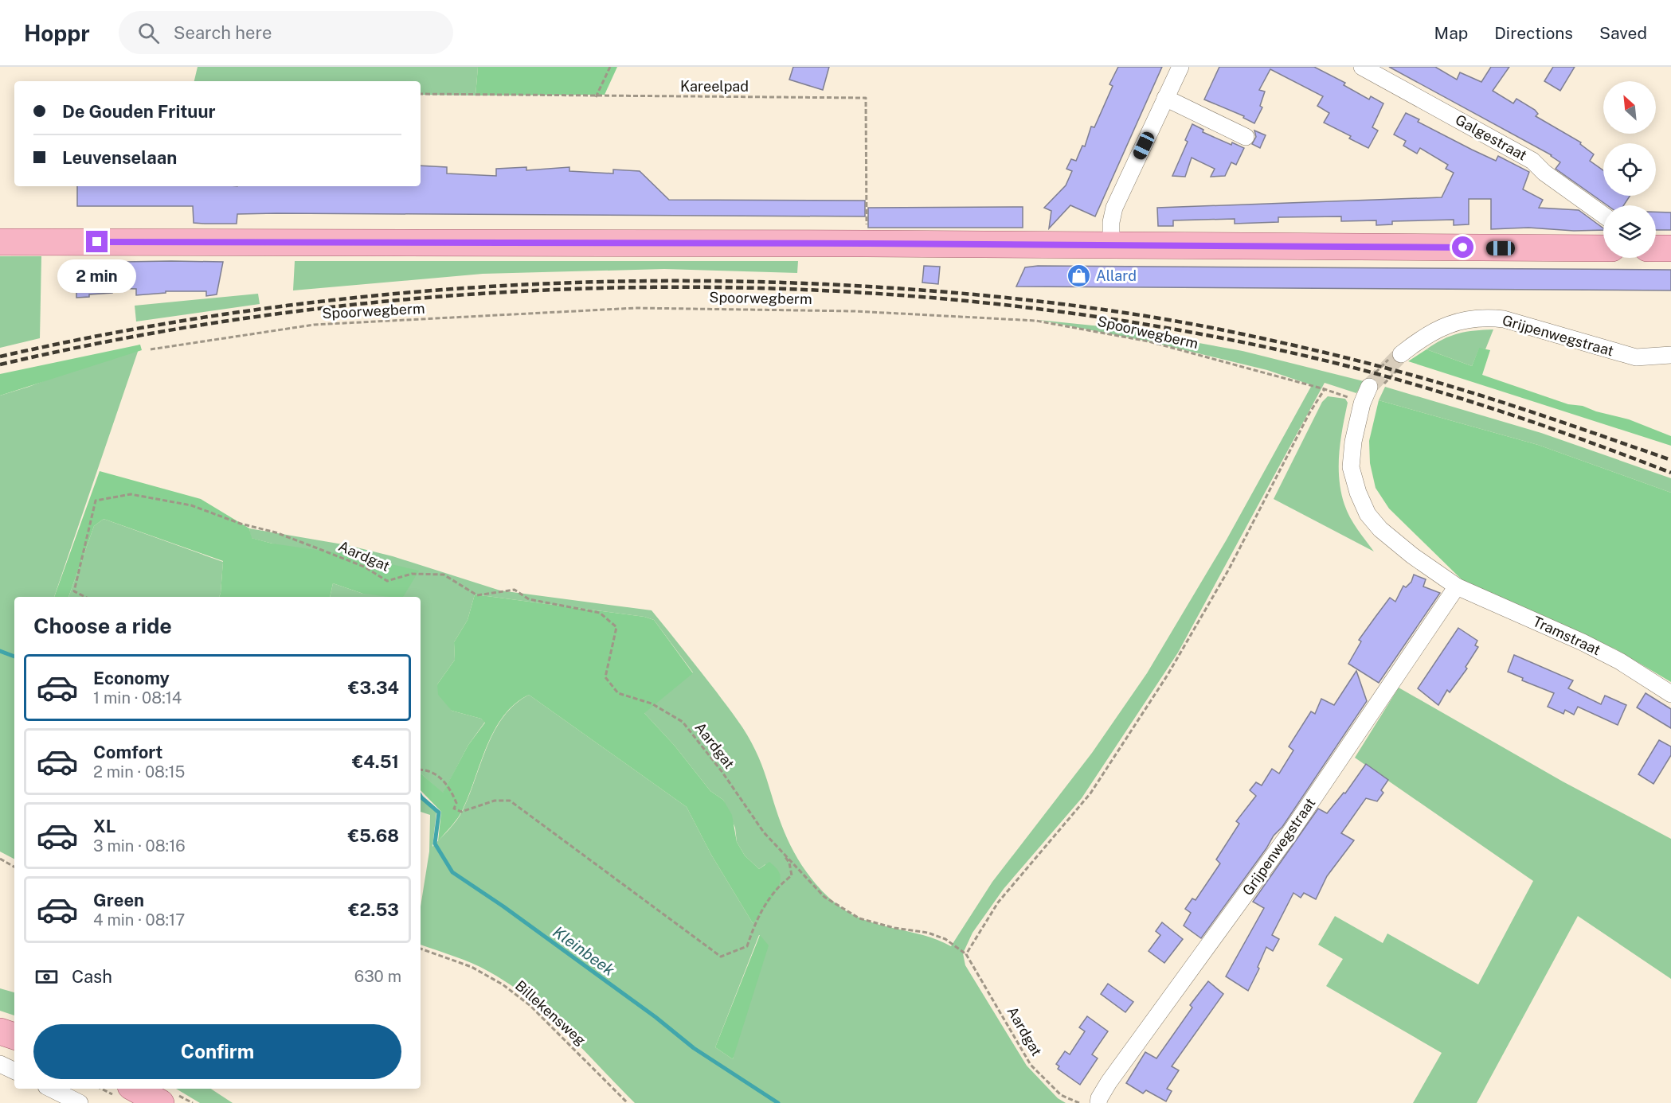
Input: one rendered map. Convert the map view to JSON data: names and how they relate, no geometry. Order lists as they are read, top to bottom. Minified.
{"streets":{"street":["Galgestraat","Grijpenwegstraat","Tramstraat"],"path":["Kareelpad","Spoorwegberm","Aardgat","Billekensweg"]},"crossings":[["Grijpenwegstraat","Tramstraat"]],"water":["Kleinbeek"],"places":{"shop":["Allard"]},"north":"top left","page":{"header":"Hoppr","search":"Search here","nav":["Map","Directions","Saved"],"banner":["De Gouden Frituur","Leuvenselaan"],"bubble":"2 min","heading":"Choose a ride","list":[{"name":"Economy","note":"1 min · 08:14","value":"€3.34"},{"name":"Comfort","note":"2 min · 08:15","value":"€4.51"},{"name":"XL","note":"3 min · 08:16","value":"€5.68"},{"name":"Green","note":"4 min · 08:17","value":"€2.53"}],"pay":["Cash","630 m"],"buttons":"Confirm"}}
